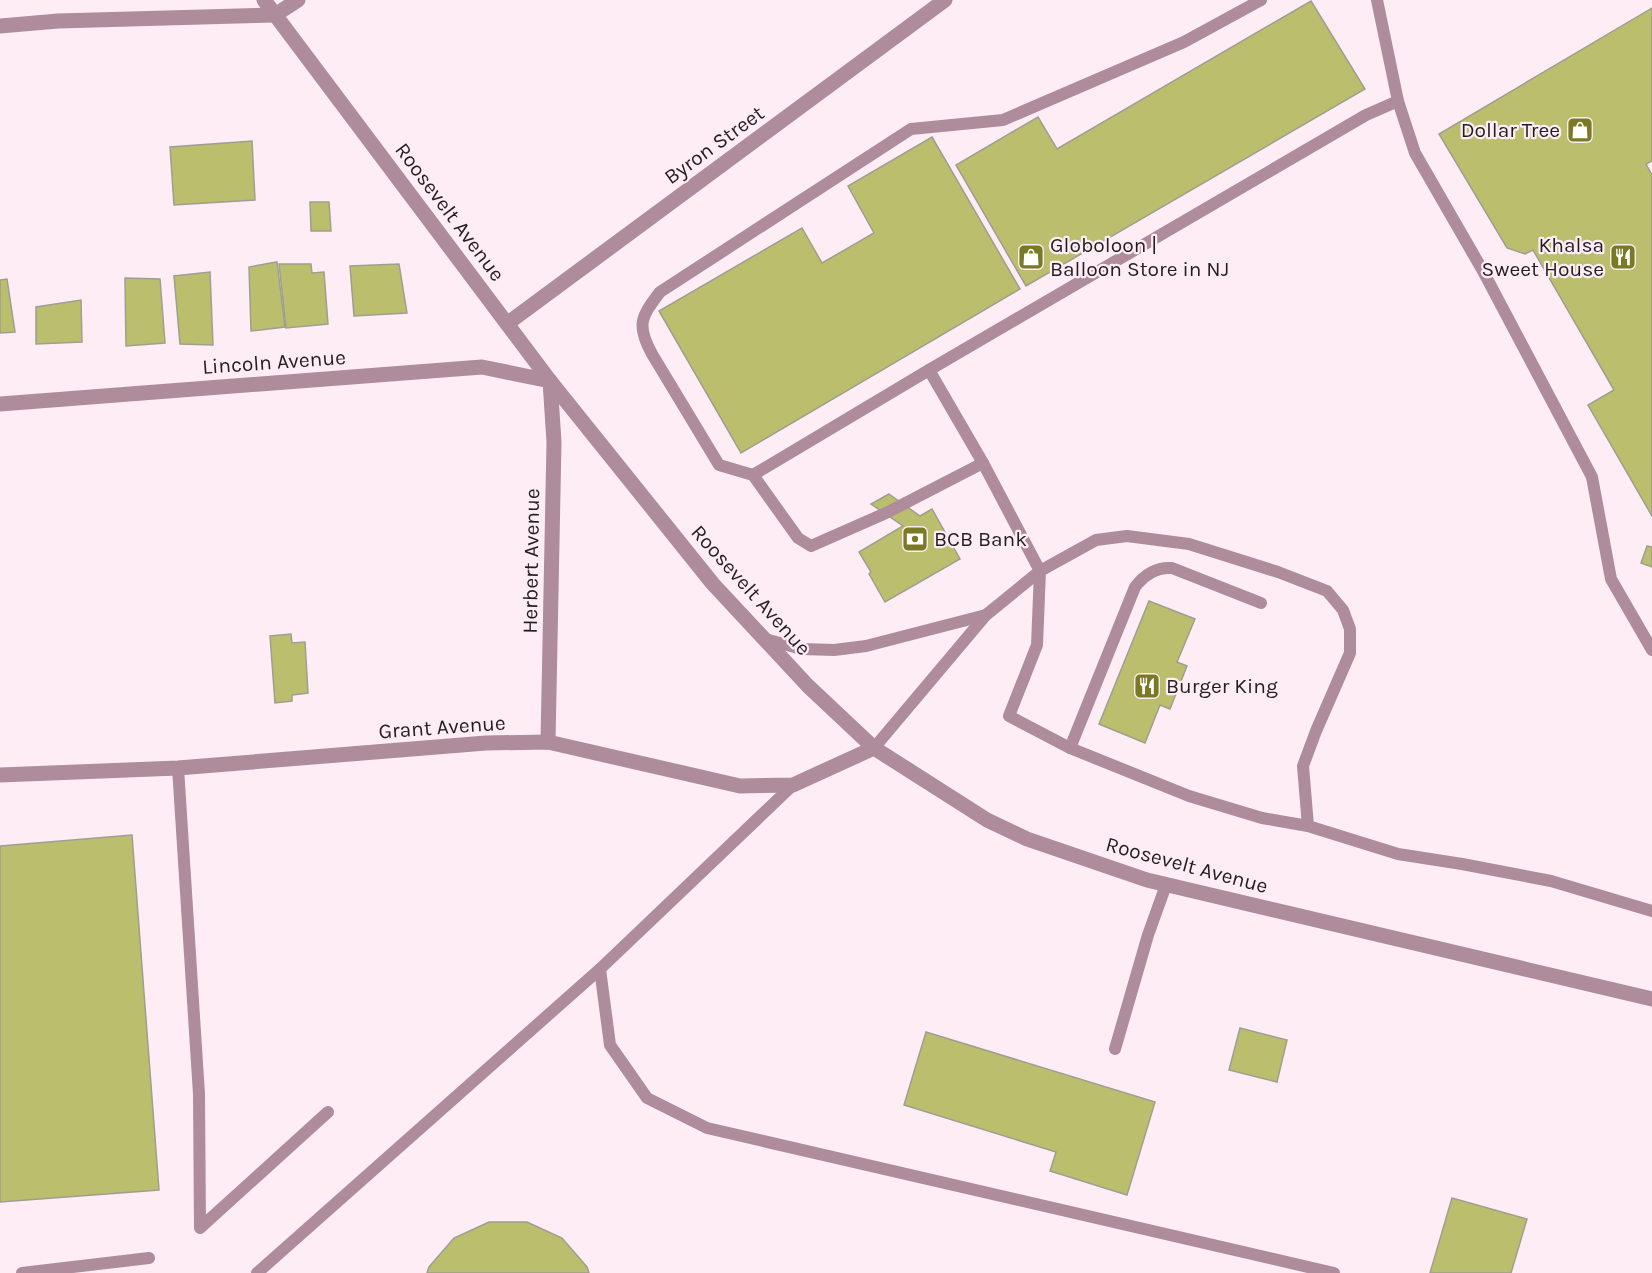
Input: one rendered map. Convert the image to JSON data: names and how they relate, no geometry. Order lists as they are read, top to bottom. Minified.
{"streets":{"street":["Byron Street","Roosevelt Avenue","Lincoln Avenue","Herbert Avenue","Grant Avenue"]},"crossings":[["Byron Street","Roosevelt Avenue"],["Roosevelt Avenue","Lincoln Avenue"],["Roosevelt Avenue","Herbert Avenue"],["Roosevelt Avenue","Grant Avenue"],["Lincoln Avenue","Herbert Avenue"],["Herbert Avenue","Grant Avenue"]],"places":{"shop":["Dollar Tree","Globoloon | Balloon Store in NJ"],"restaurant":["Khalsa Sweet House","Burger King"],"bank":["BCB Bank"]}}
